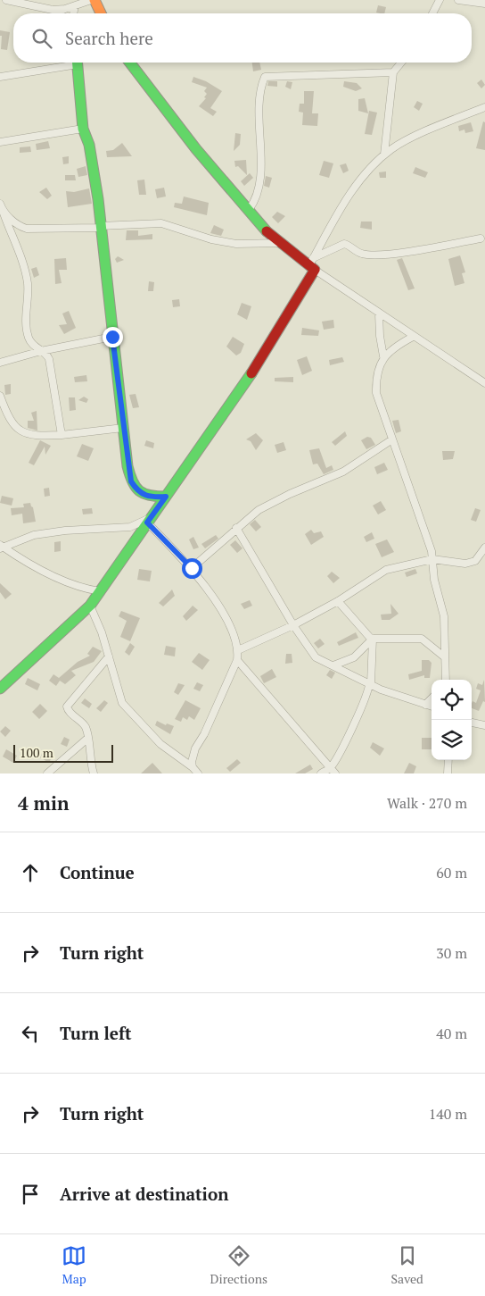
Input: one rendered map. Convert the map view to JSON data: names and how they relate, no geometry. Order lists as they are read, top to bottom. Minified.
{"scale_bar":"100 m","page":{"search":"Search here","scale":"100 m","heading":["4 min","Walk · 270 m"],"list":[["Continue","60 m"],["Turn right","30 m"],["Turn left","40 m"],["Turn right","140 m"],"Arrive at destination"],"nav":["Map","Directions","Saved"]}}
